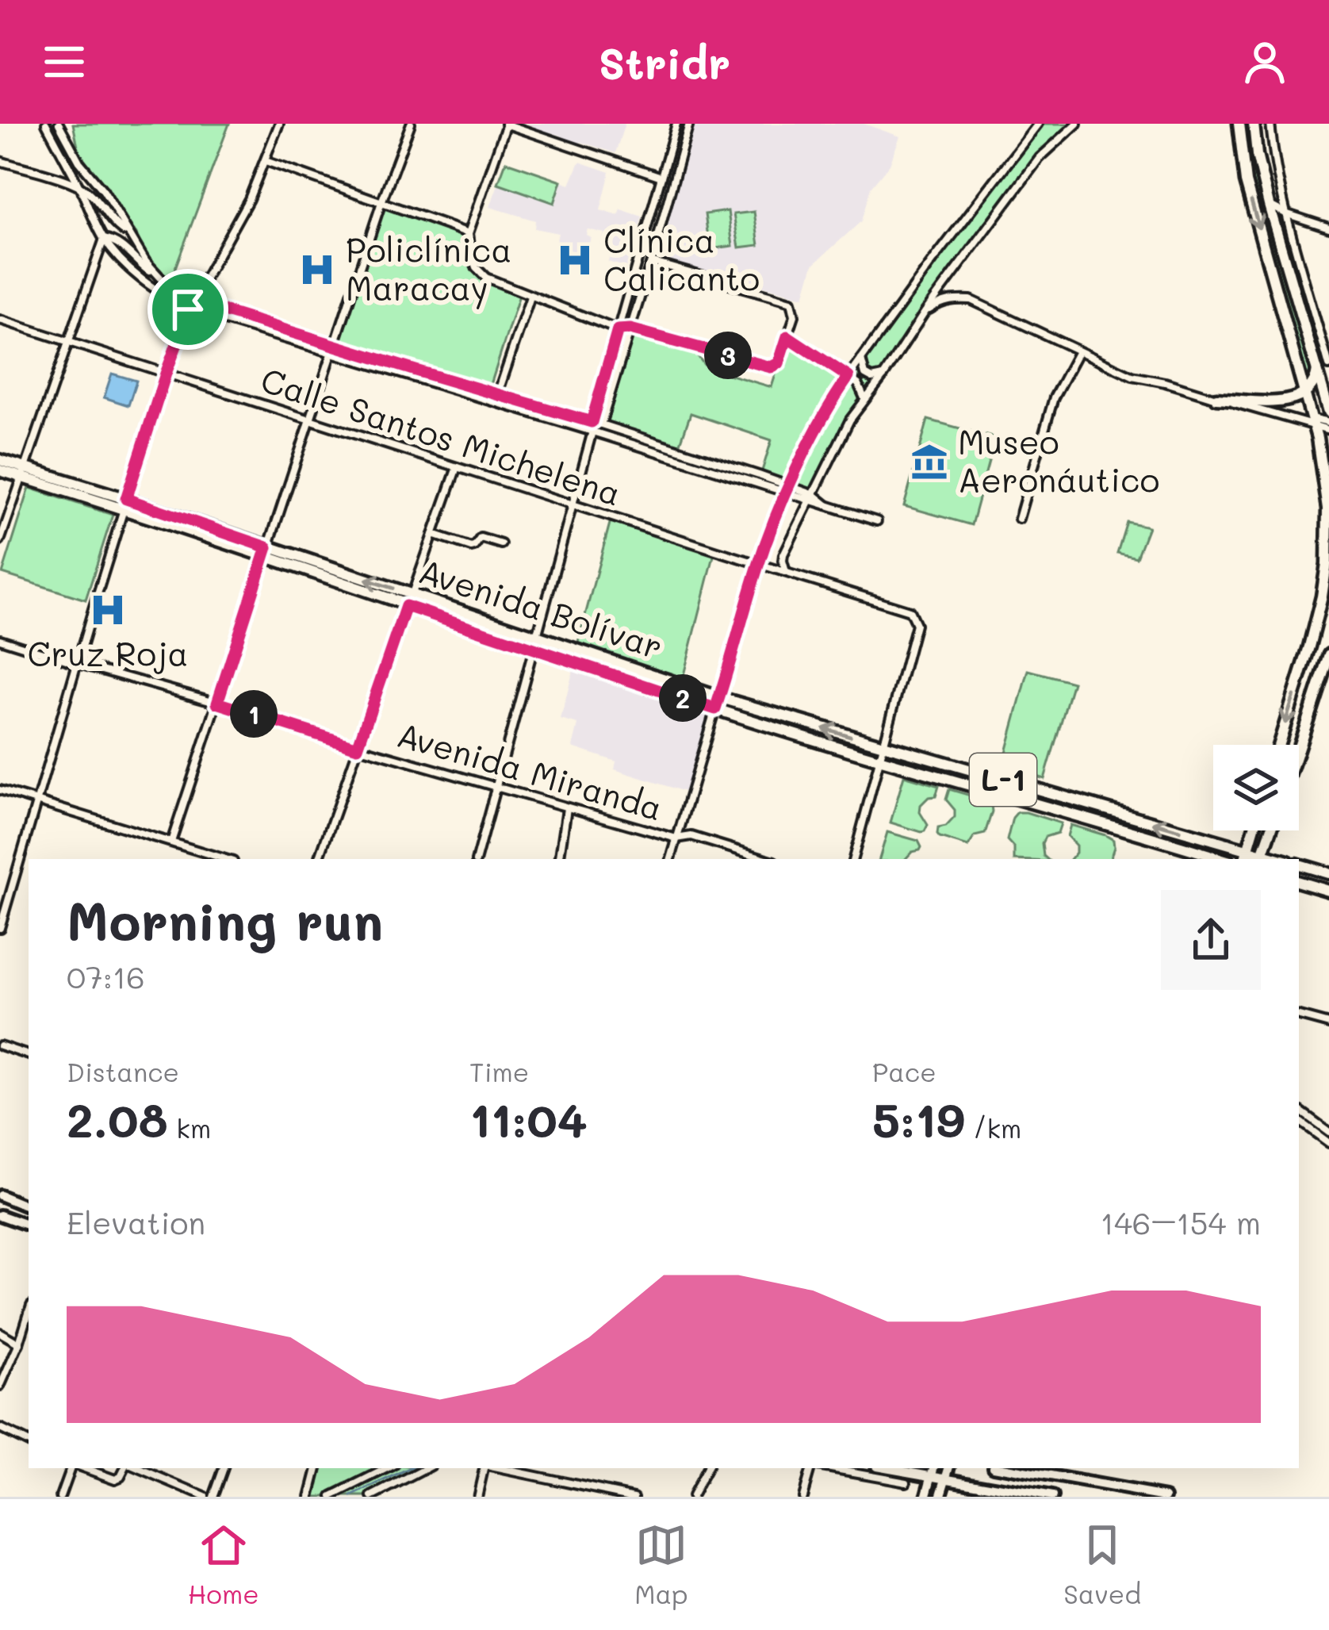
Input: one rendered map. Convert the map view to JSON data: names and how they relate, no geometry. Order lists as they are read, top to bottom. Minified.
{"streets":{"main road":["Avenida Bolívar","L-1"],"street":["Calle Santos Michelena","Avenida Miranda"]},"crossings":[["Calle Santos Michelena","Avenida Bolívar"]],"places":{"hospital":["Clínica Calicanto","Policlínica Maracay","Cruz Roja"],"museum":["Museo Aeronáutico"]},"page":{"header":"Stridr","pins":["3","2","1"],"heading":["Morning run","07:16"],"stats":[["Distance","2.08 km"],["Time","11:04"],["Pace","5:19 /km"]],"chart":["Elevation","146–154 m"],"tabs":["Home","Map","Saved"]}}
